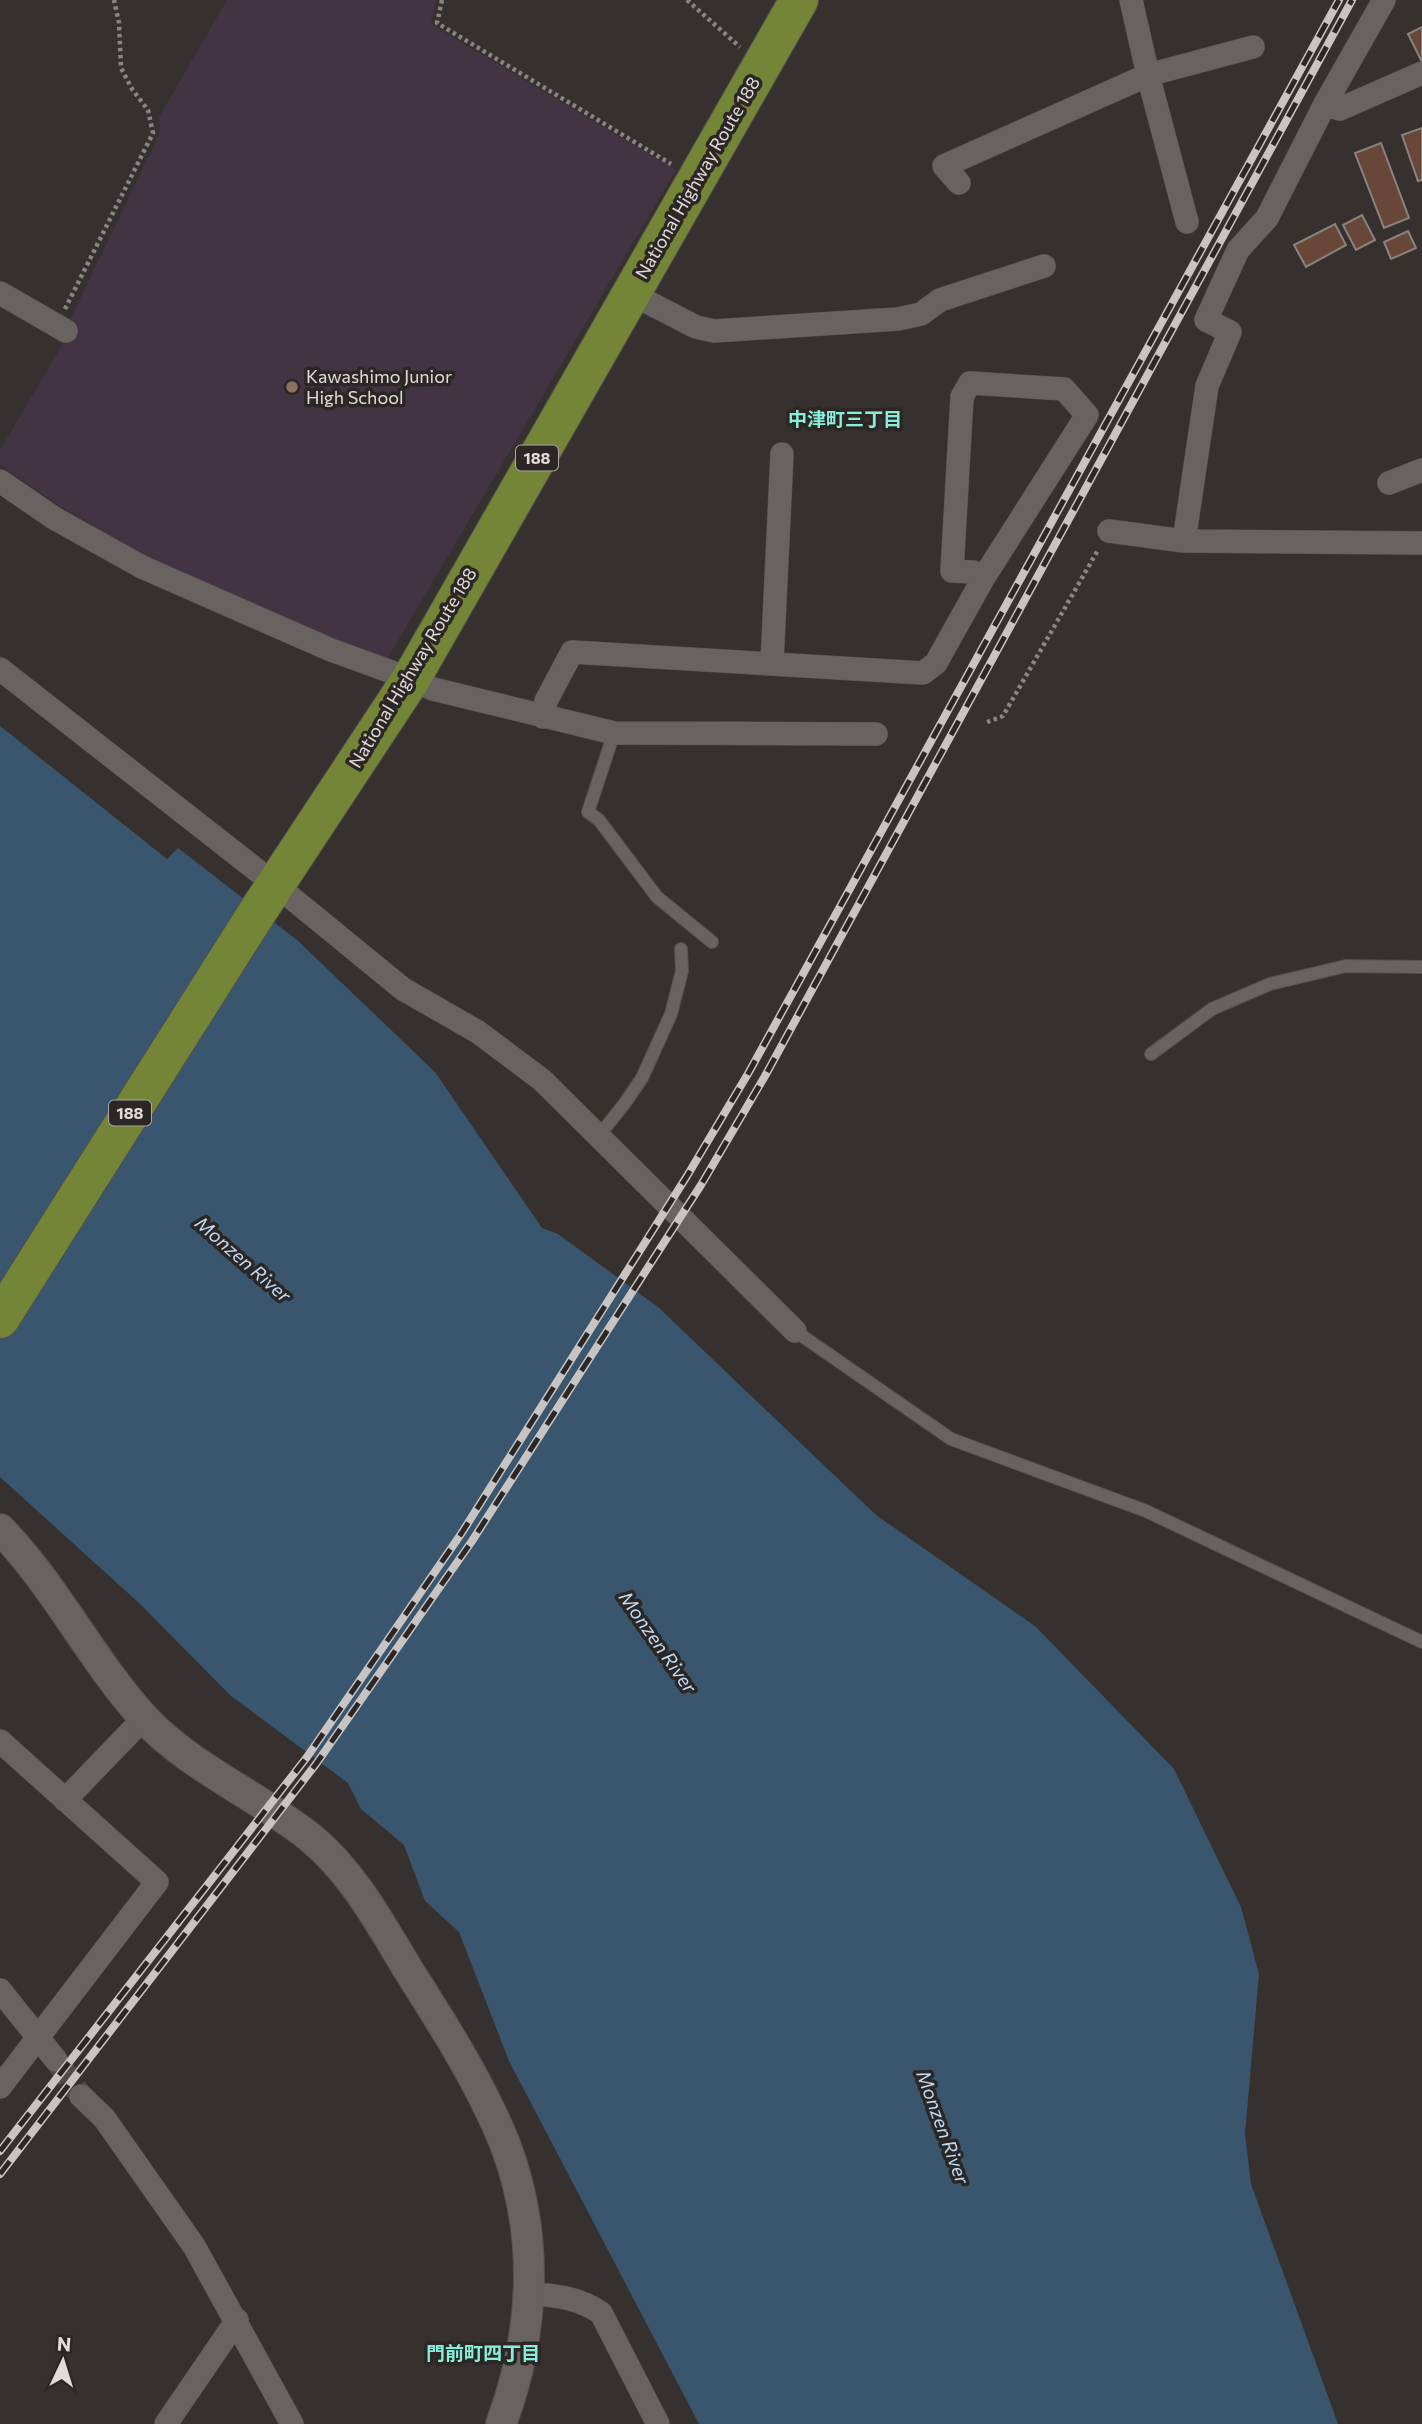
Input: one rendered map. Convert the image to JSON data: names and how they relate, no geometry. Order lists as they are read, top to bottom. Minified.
{"streets":{"highway":["National Highway Route 188","188"]},"districts":["中津町三丁目","門前町四丁目"],"water":["Monzen River"],"places":["Kawashimo Junior High School"],"north":"top"}
